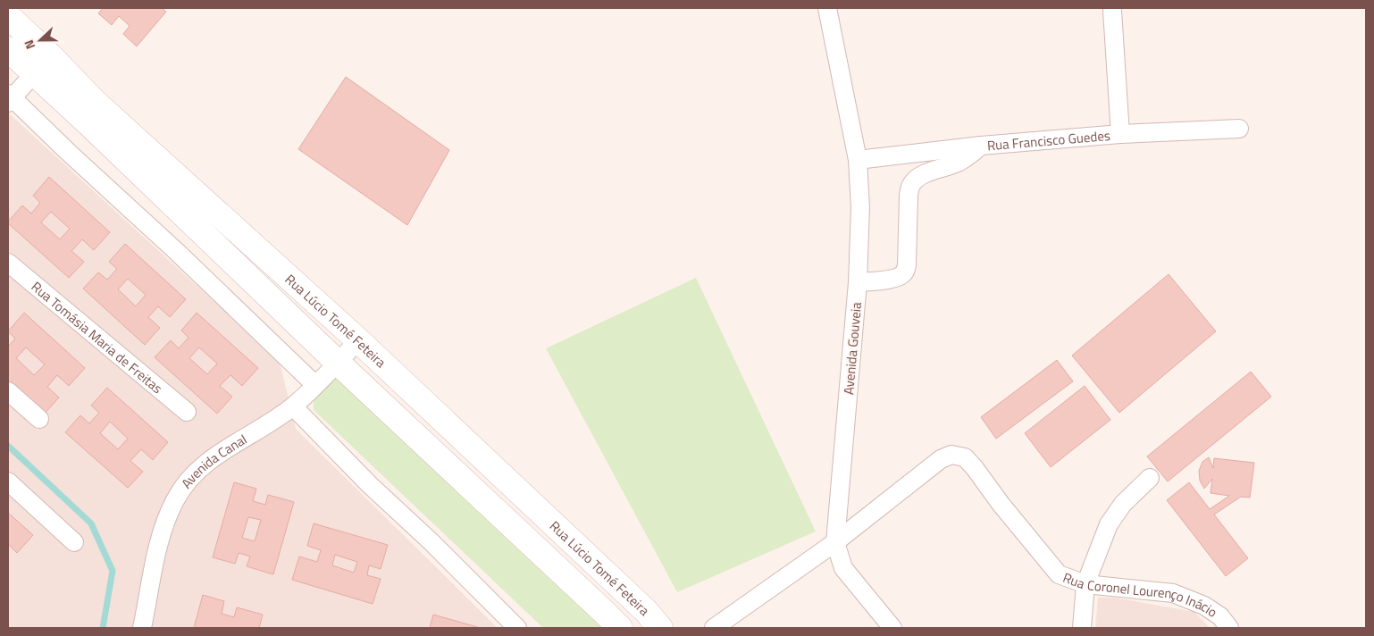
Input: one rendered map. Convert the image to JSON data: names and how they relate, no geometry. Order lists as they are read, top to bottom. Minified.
{"streets":{"main road":["Rua Lúcio Tomé Feteira"],"street":["Rua Francisco Guedes","Rua Tomásia Maria de Freitas","Avenida Gouveia","Avenida Canal","Rua Coronel Lourenço Inácio"]},"crossings":[["Rua Francisco Guedes","Avenida Gouveia"],["Rua Lúcio Tomé Feteira","Avenida Canal"],["Avenida Gouveia","Rua Coronel Lourenço Inácio"]],"north":"left"}
